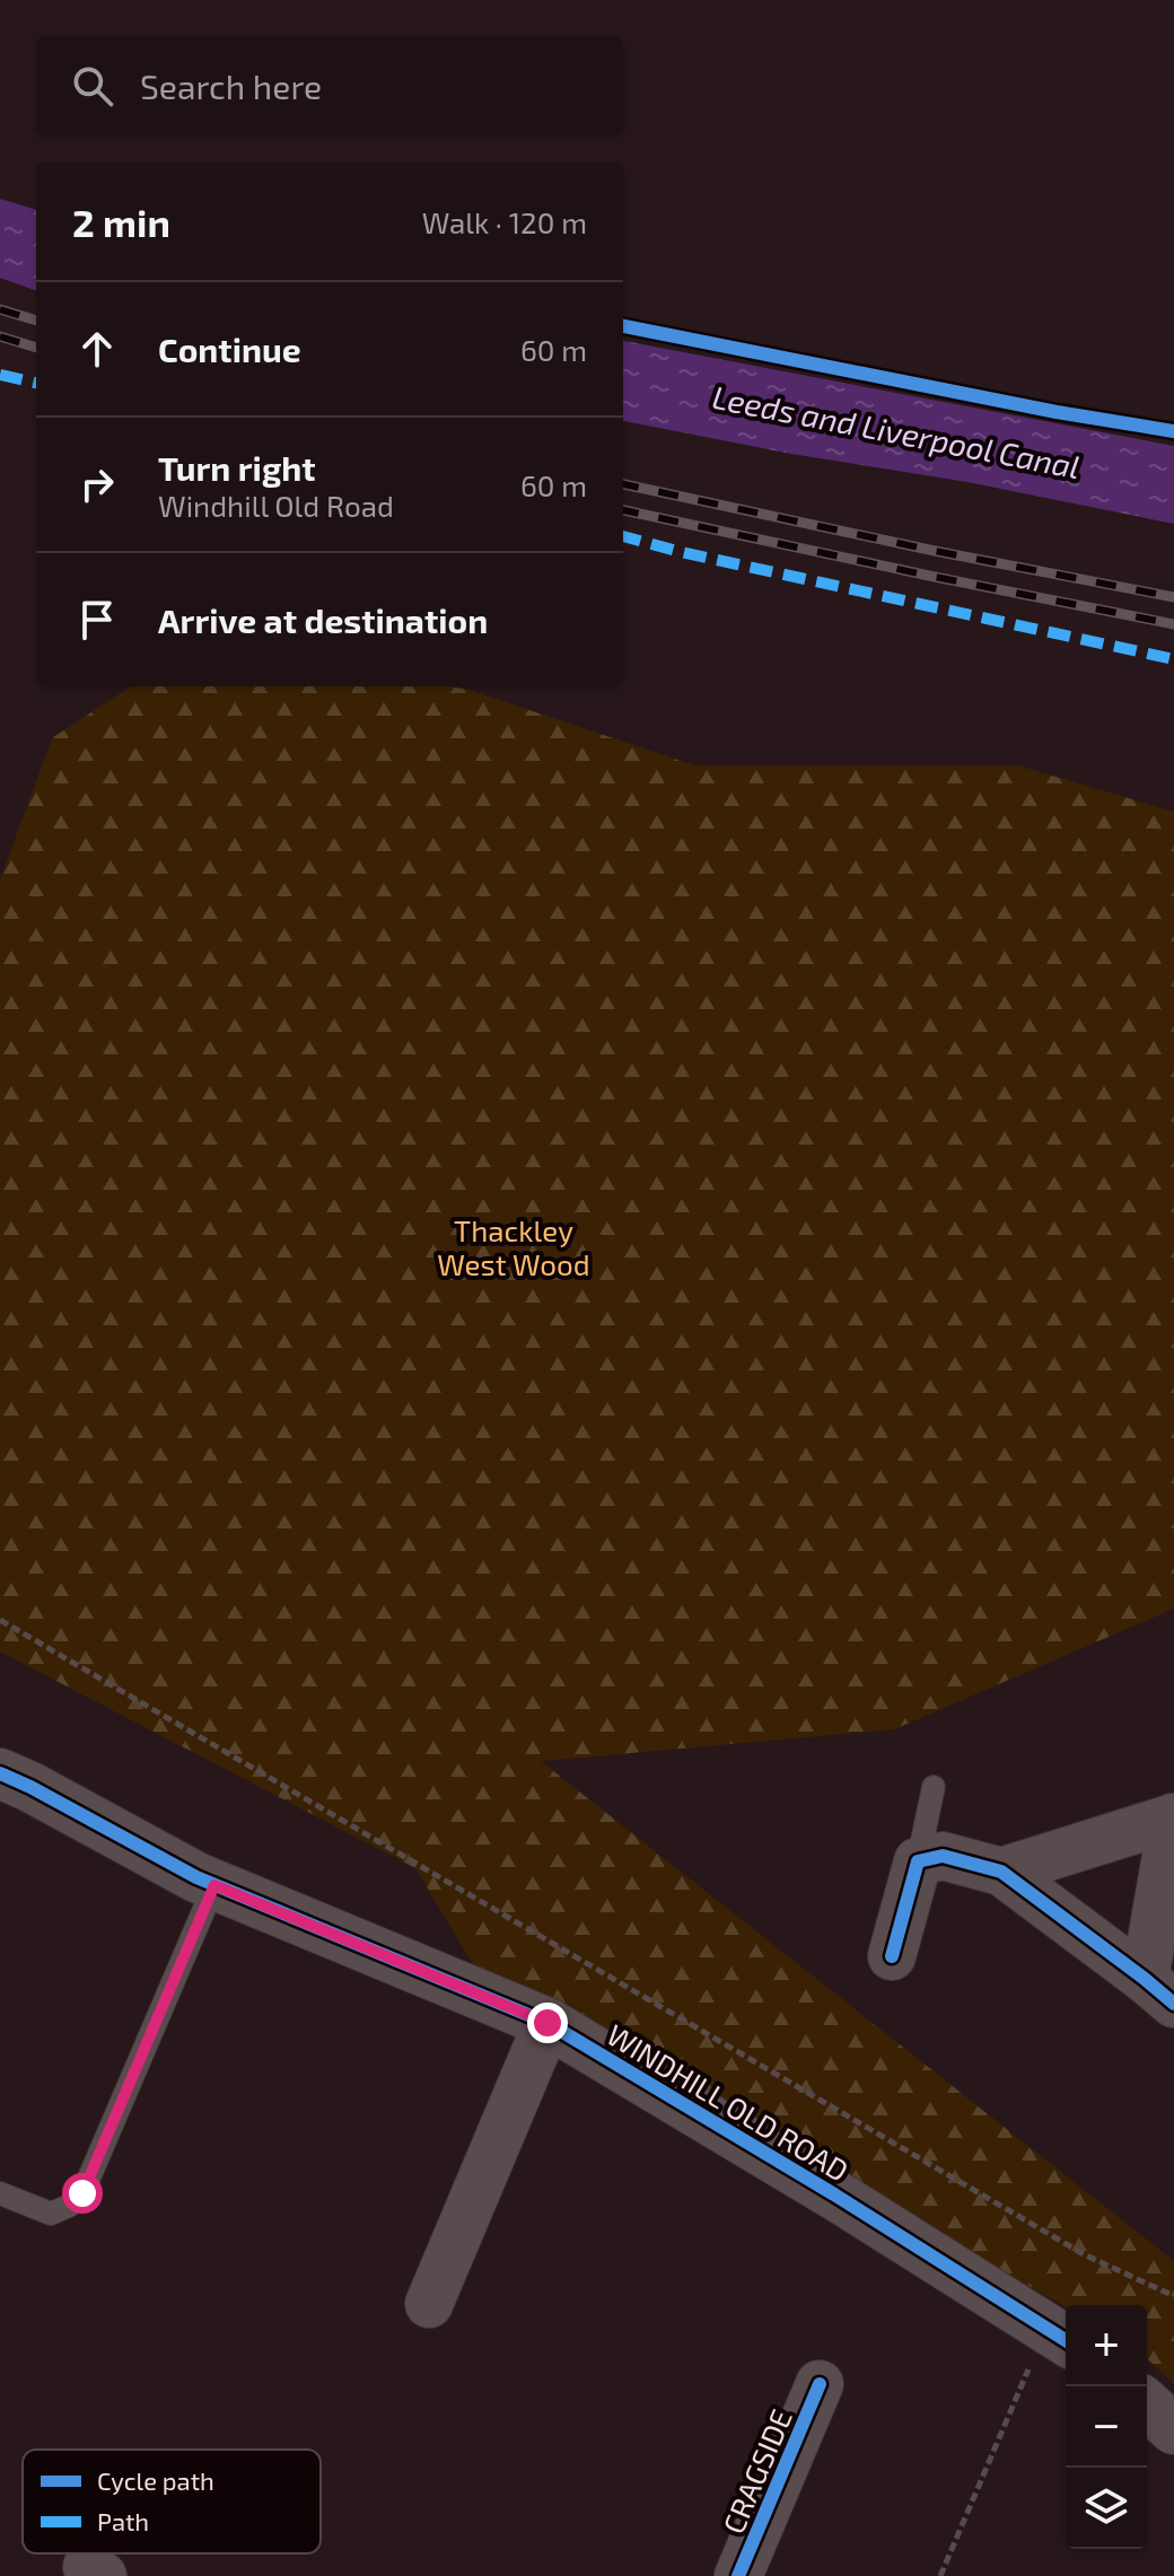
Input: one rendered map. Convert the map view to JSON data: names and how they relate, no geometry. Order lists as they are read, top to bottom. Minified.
{"streets":{"street":["WINDHILL OLD ROAD","CRAGSIDE"]},"water":["Leeds and Liverpool Canal"],"parks":["Thackley West Wood"],"legend":["Cycle path","Path"],"page":{"search":"Search here","heading":["2 min","Walk · 120 m"],"list":[["Continue","60 m"],["Turn right","Windhill Old Road","60 m"],"Arrive at destination"],"map_buttons":["+","−"]}}
